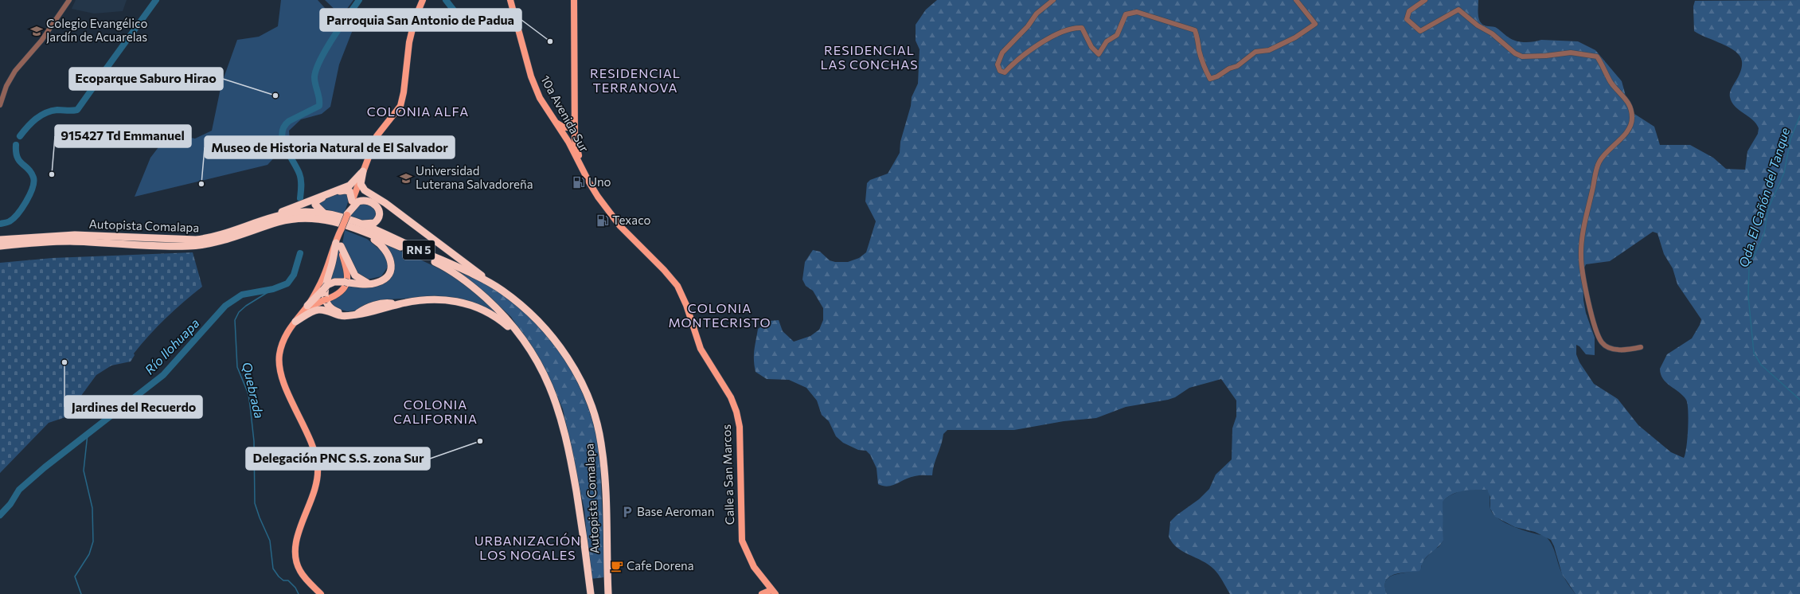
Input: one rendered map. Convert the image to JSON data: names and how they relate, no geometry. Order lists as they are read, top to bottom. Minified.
{"streets":{"highway":["Autopista Comalapa","RN 5"],"main road":["10a Avenida Sur","Calle a San Marcos"]},"crossings":[["10a Avenida Sur","Calle a San Marcos"]],"districts":["RESIDENCIAL LAS CONCHAS","RESIDENCIAL TERRANOVA","COLONIA ALFA","COLONIA MONTECRISTO","COLONIA CALIFORNIA","URBANIZACIÓN LOS NOGALES"],"water":["Qda. El Cañón del Tanque","Río Ilohuapa","Quebrada"],"places":{"school or university":["Colegio Evangélico Jardín de Acuarelas","Universidad Luterana Salvadoreña"],"other":["Parroquia San Antonio de Padua","Ecoparque Saburo Hirao","915427 Td Emmanuel","Museo de Historia Natural de El Salvador","Jardines del Recuerdo","Delegación PNC S.S. zona Sur"],"fuel station":["Uno","Texaco"],"parking":["Base Aeroman"],"cafe":["Cafe Dorena"]}}
